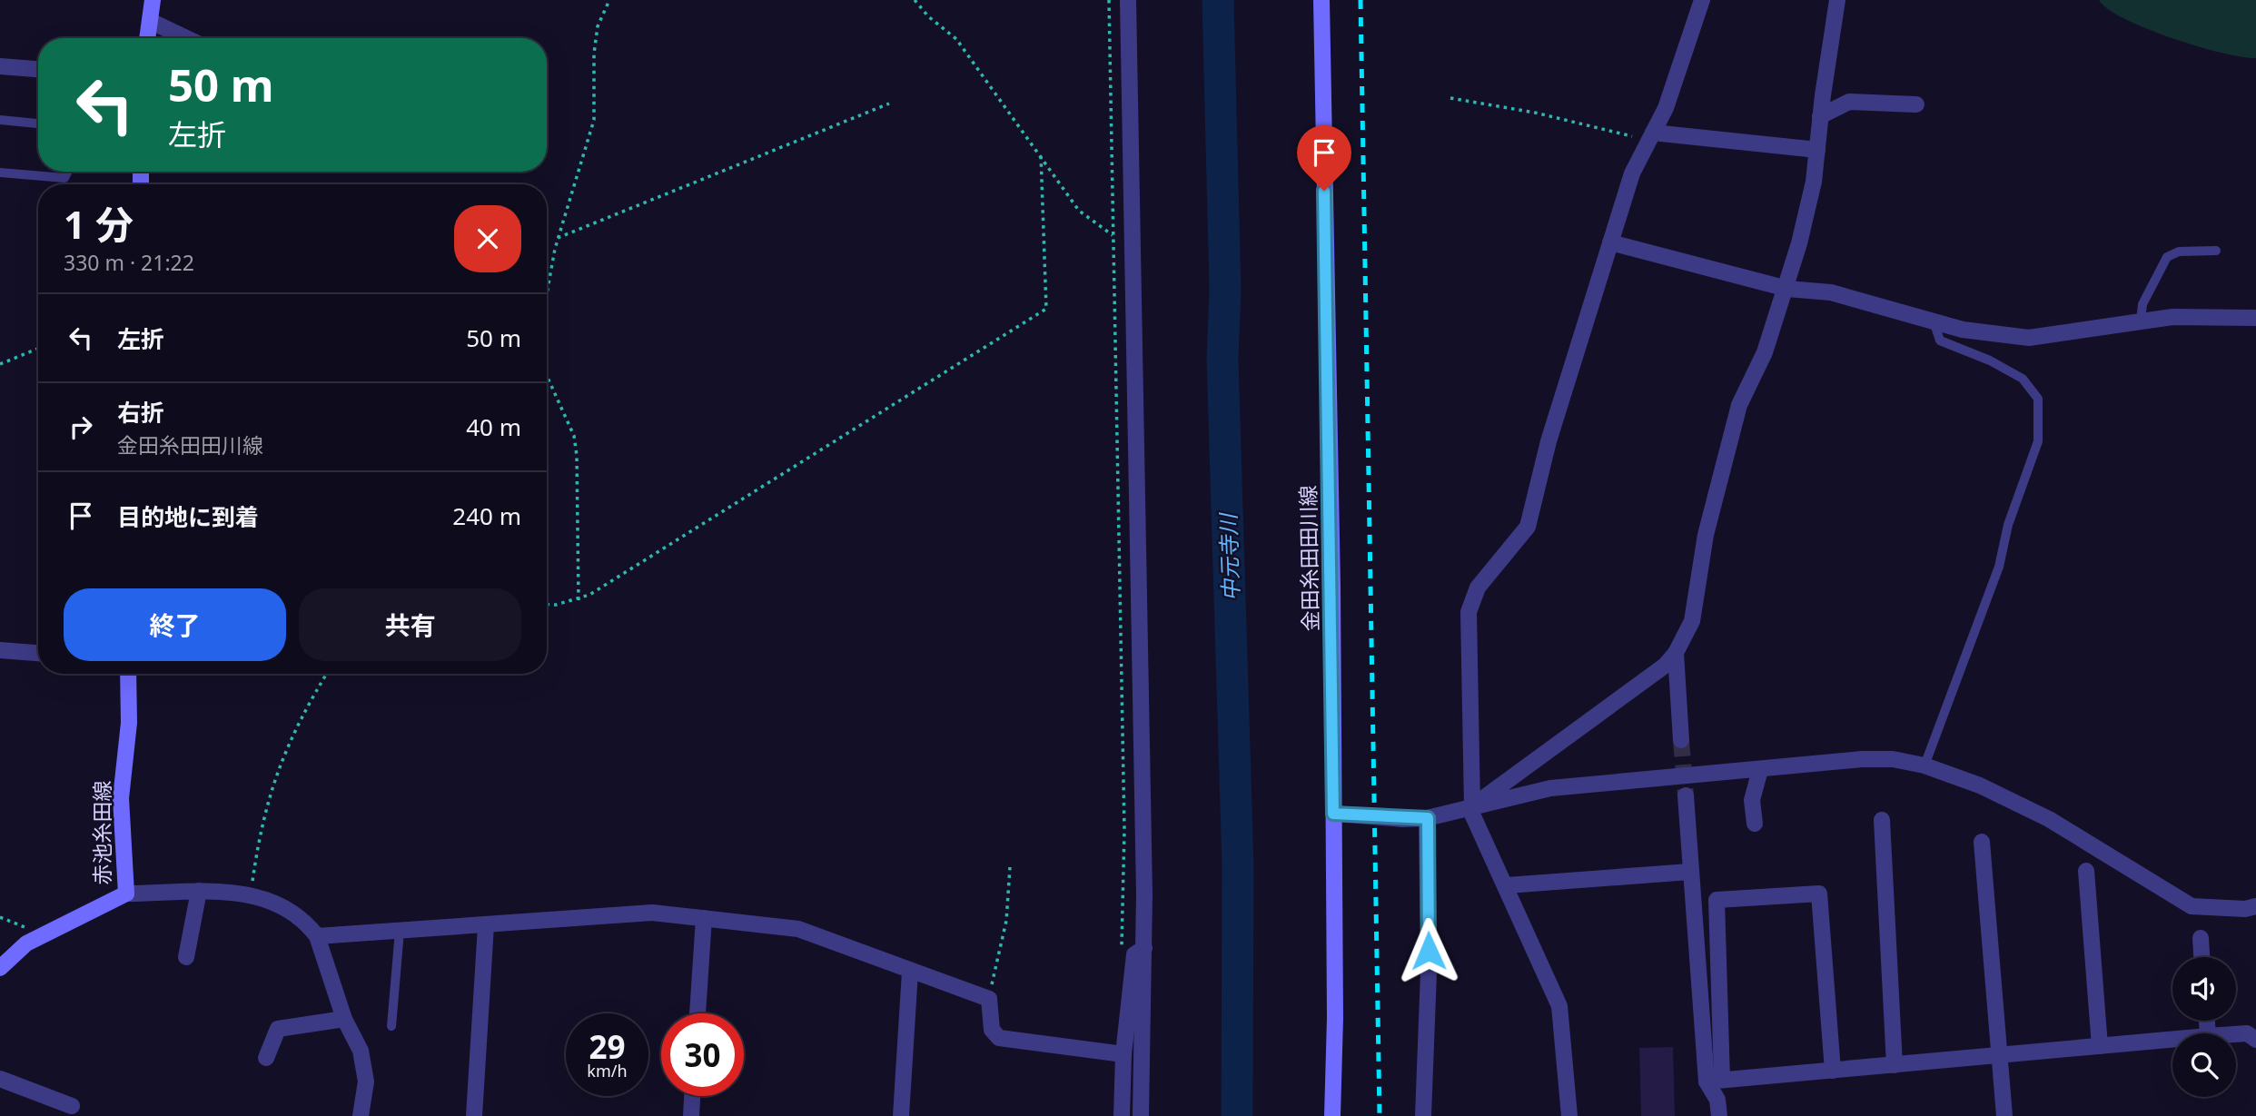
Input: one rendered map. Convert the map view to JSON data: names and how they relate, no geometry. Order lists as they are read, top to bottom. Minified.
{"streets":{"main road":["金田糸田田川線","赤池糸田線"]},"water":["中元寺川"],"page":{"turn":["50 m","左折"],"heading":["1 分","330 m · 21:22"],"list":[{"name":"左折","value":"50 m"},{"name":"右折","note":"金田糸田田川線","value":"40 m"},{"name":"目的地に到着","value":"240 m"}],"buttons":["終了","共有"],"speed":"29 km/h","limit":"30"}}
